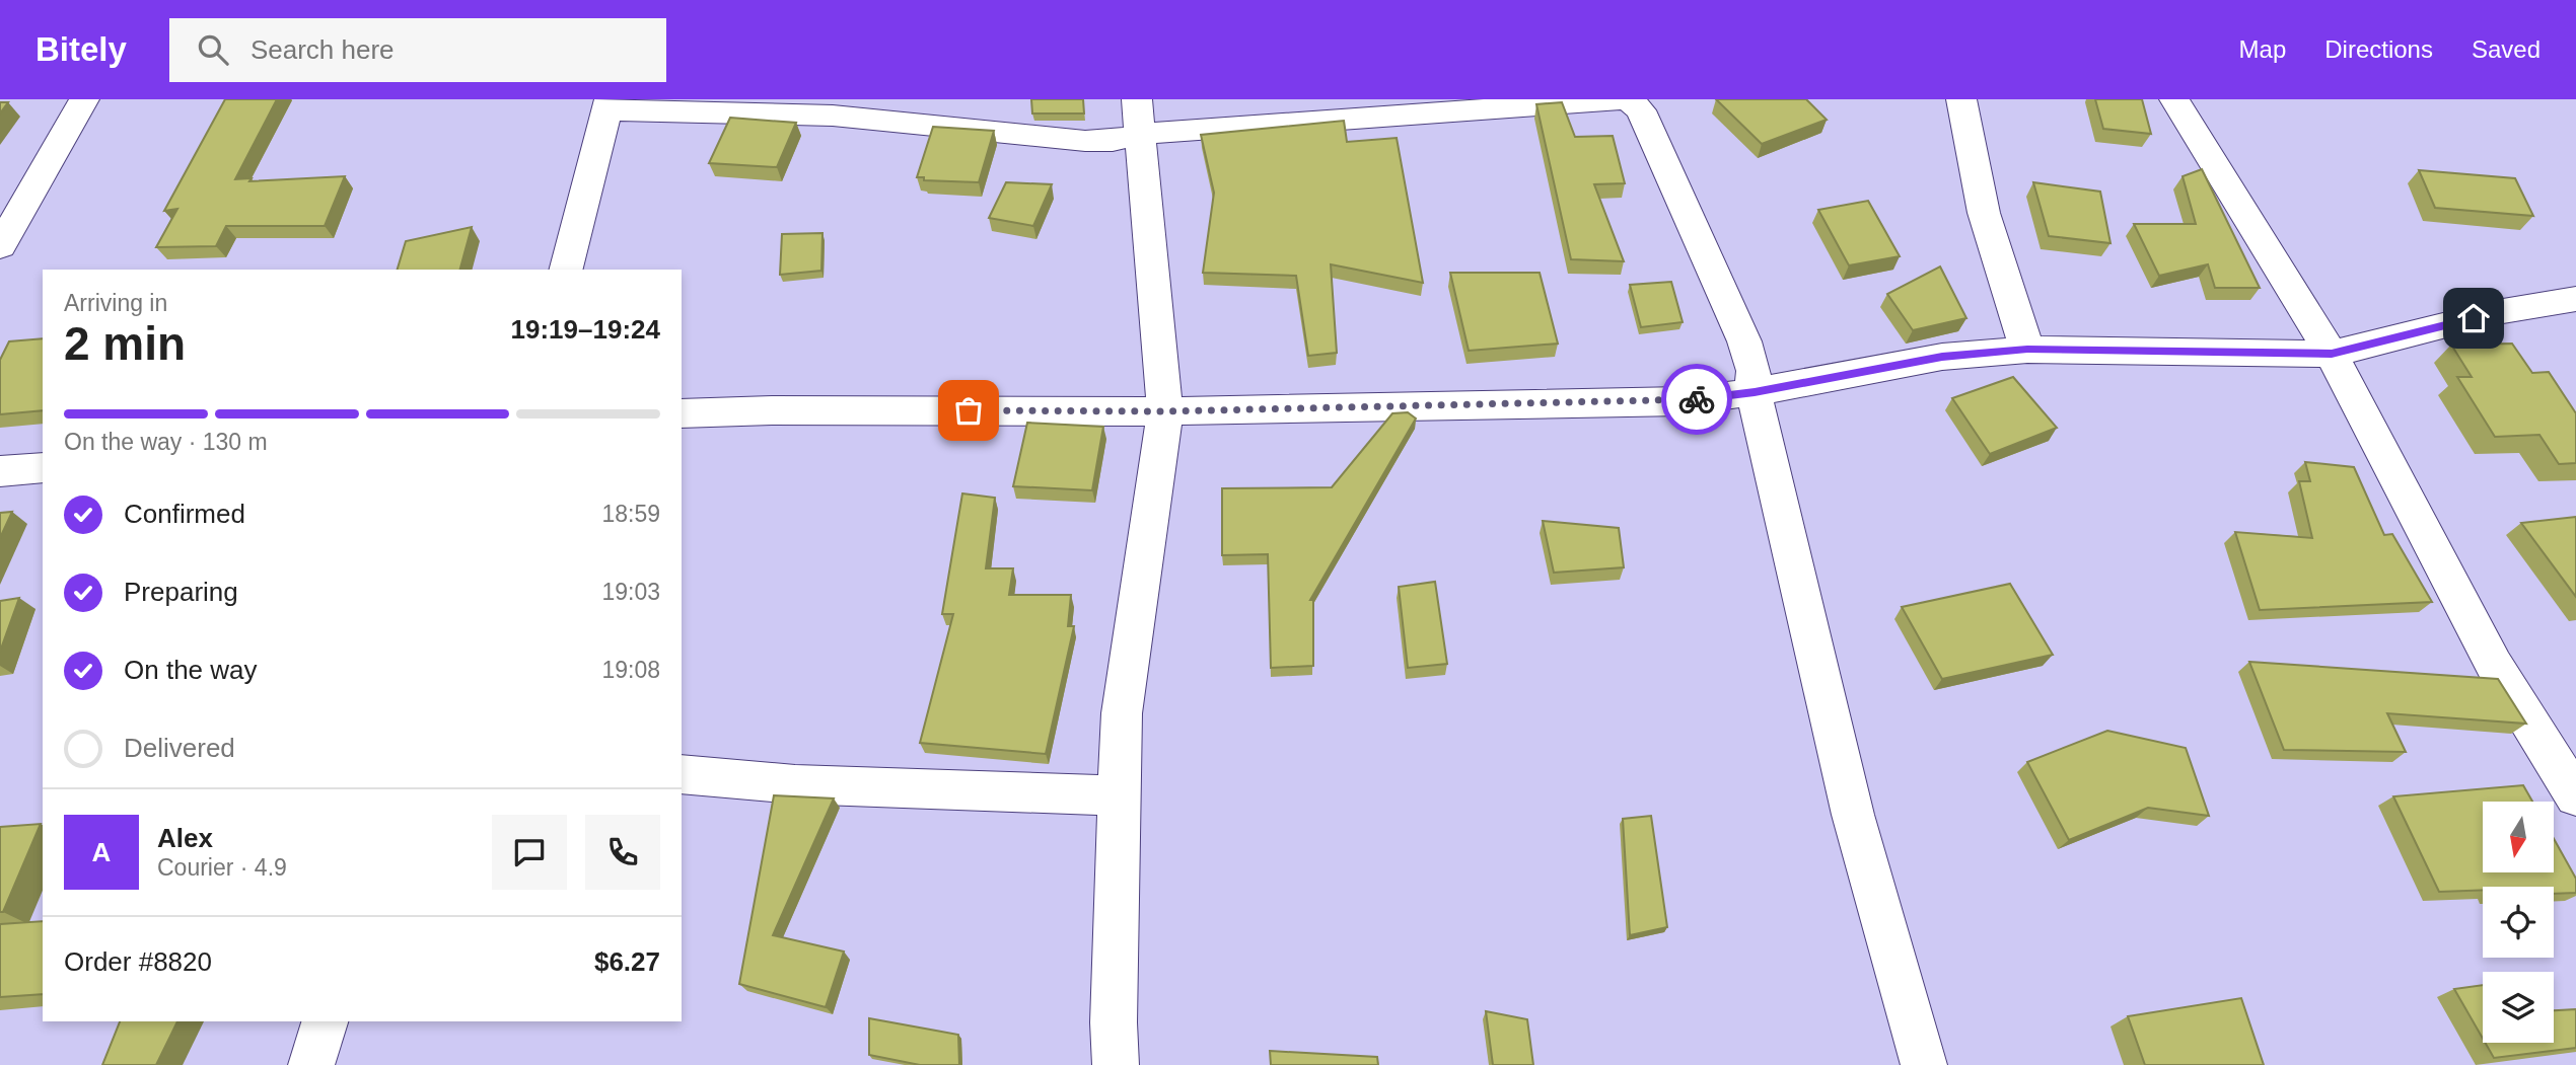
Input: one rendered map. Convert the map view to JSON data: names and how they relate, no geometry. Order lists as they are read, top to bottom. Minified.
{"north":"bottom","page":{"header":"Bitely","search":"Search here","nav":["Map","Directions","Saved"],"heading":["2 min","Arriving in","19:19–19:24"],"panel":["Alex","Courier · 4.9","Order #8820","$6.27"],"bar":"On the way · 130 m","list":[["Confirmed","18:59"],["Preparing","19:03"],["On the way","19:08"],"Delivered"],"round":"A"}}
